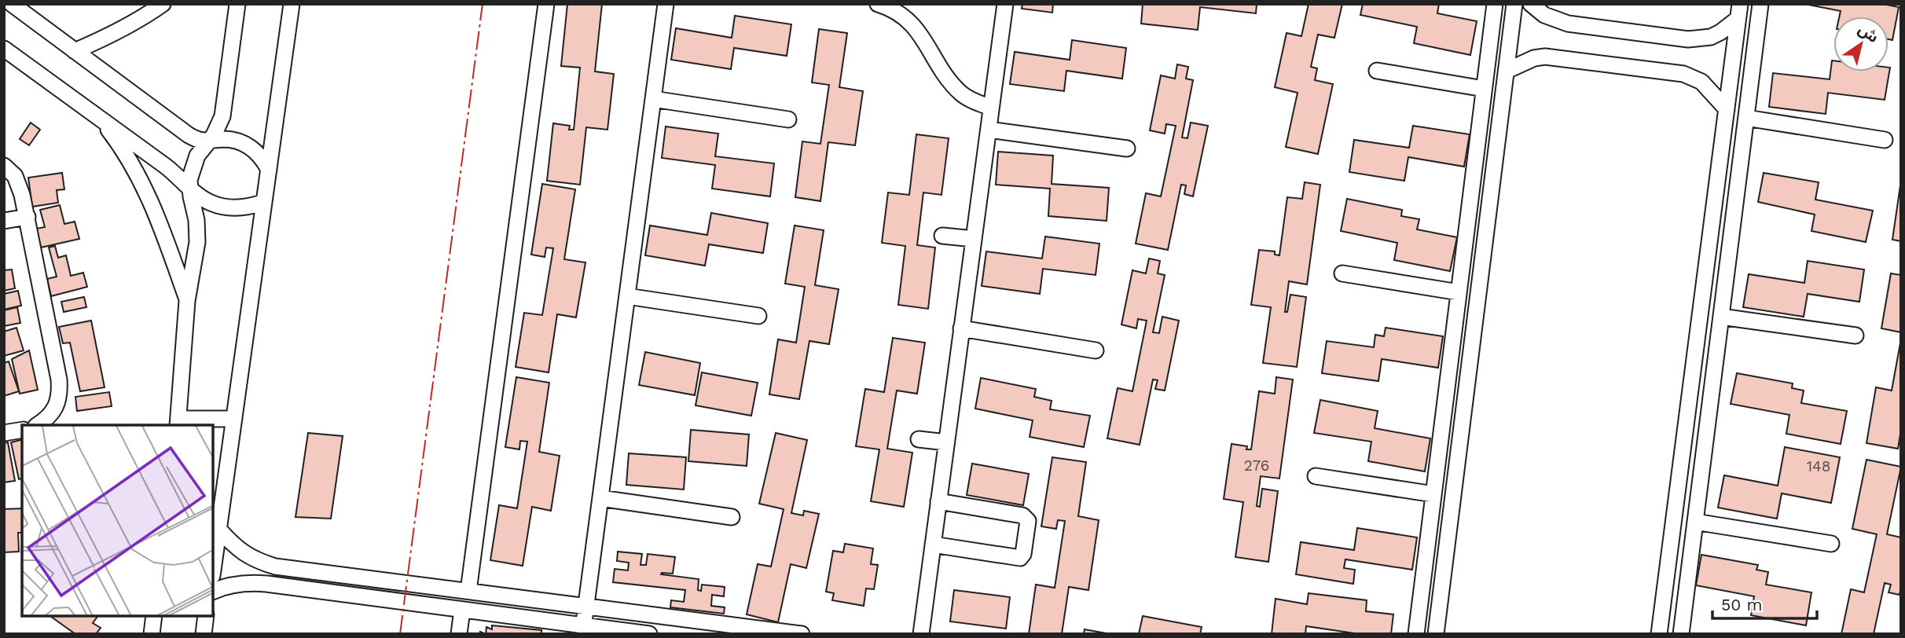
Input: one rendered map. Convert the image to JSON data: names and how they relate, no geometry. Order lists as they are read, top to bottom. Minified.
{"house_numbers":["276","148"],"scale_bar":"50 m","north":"top right"}
